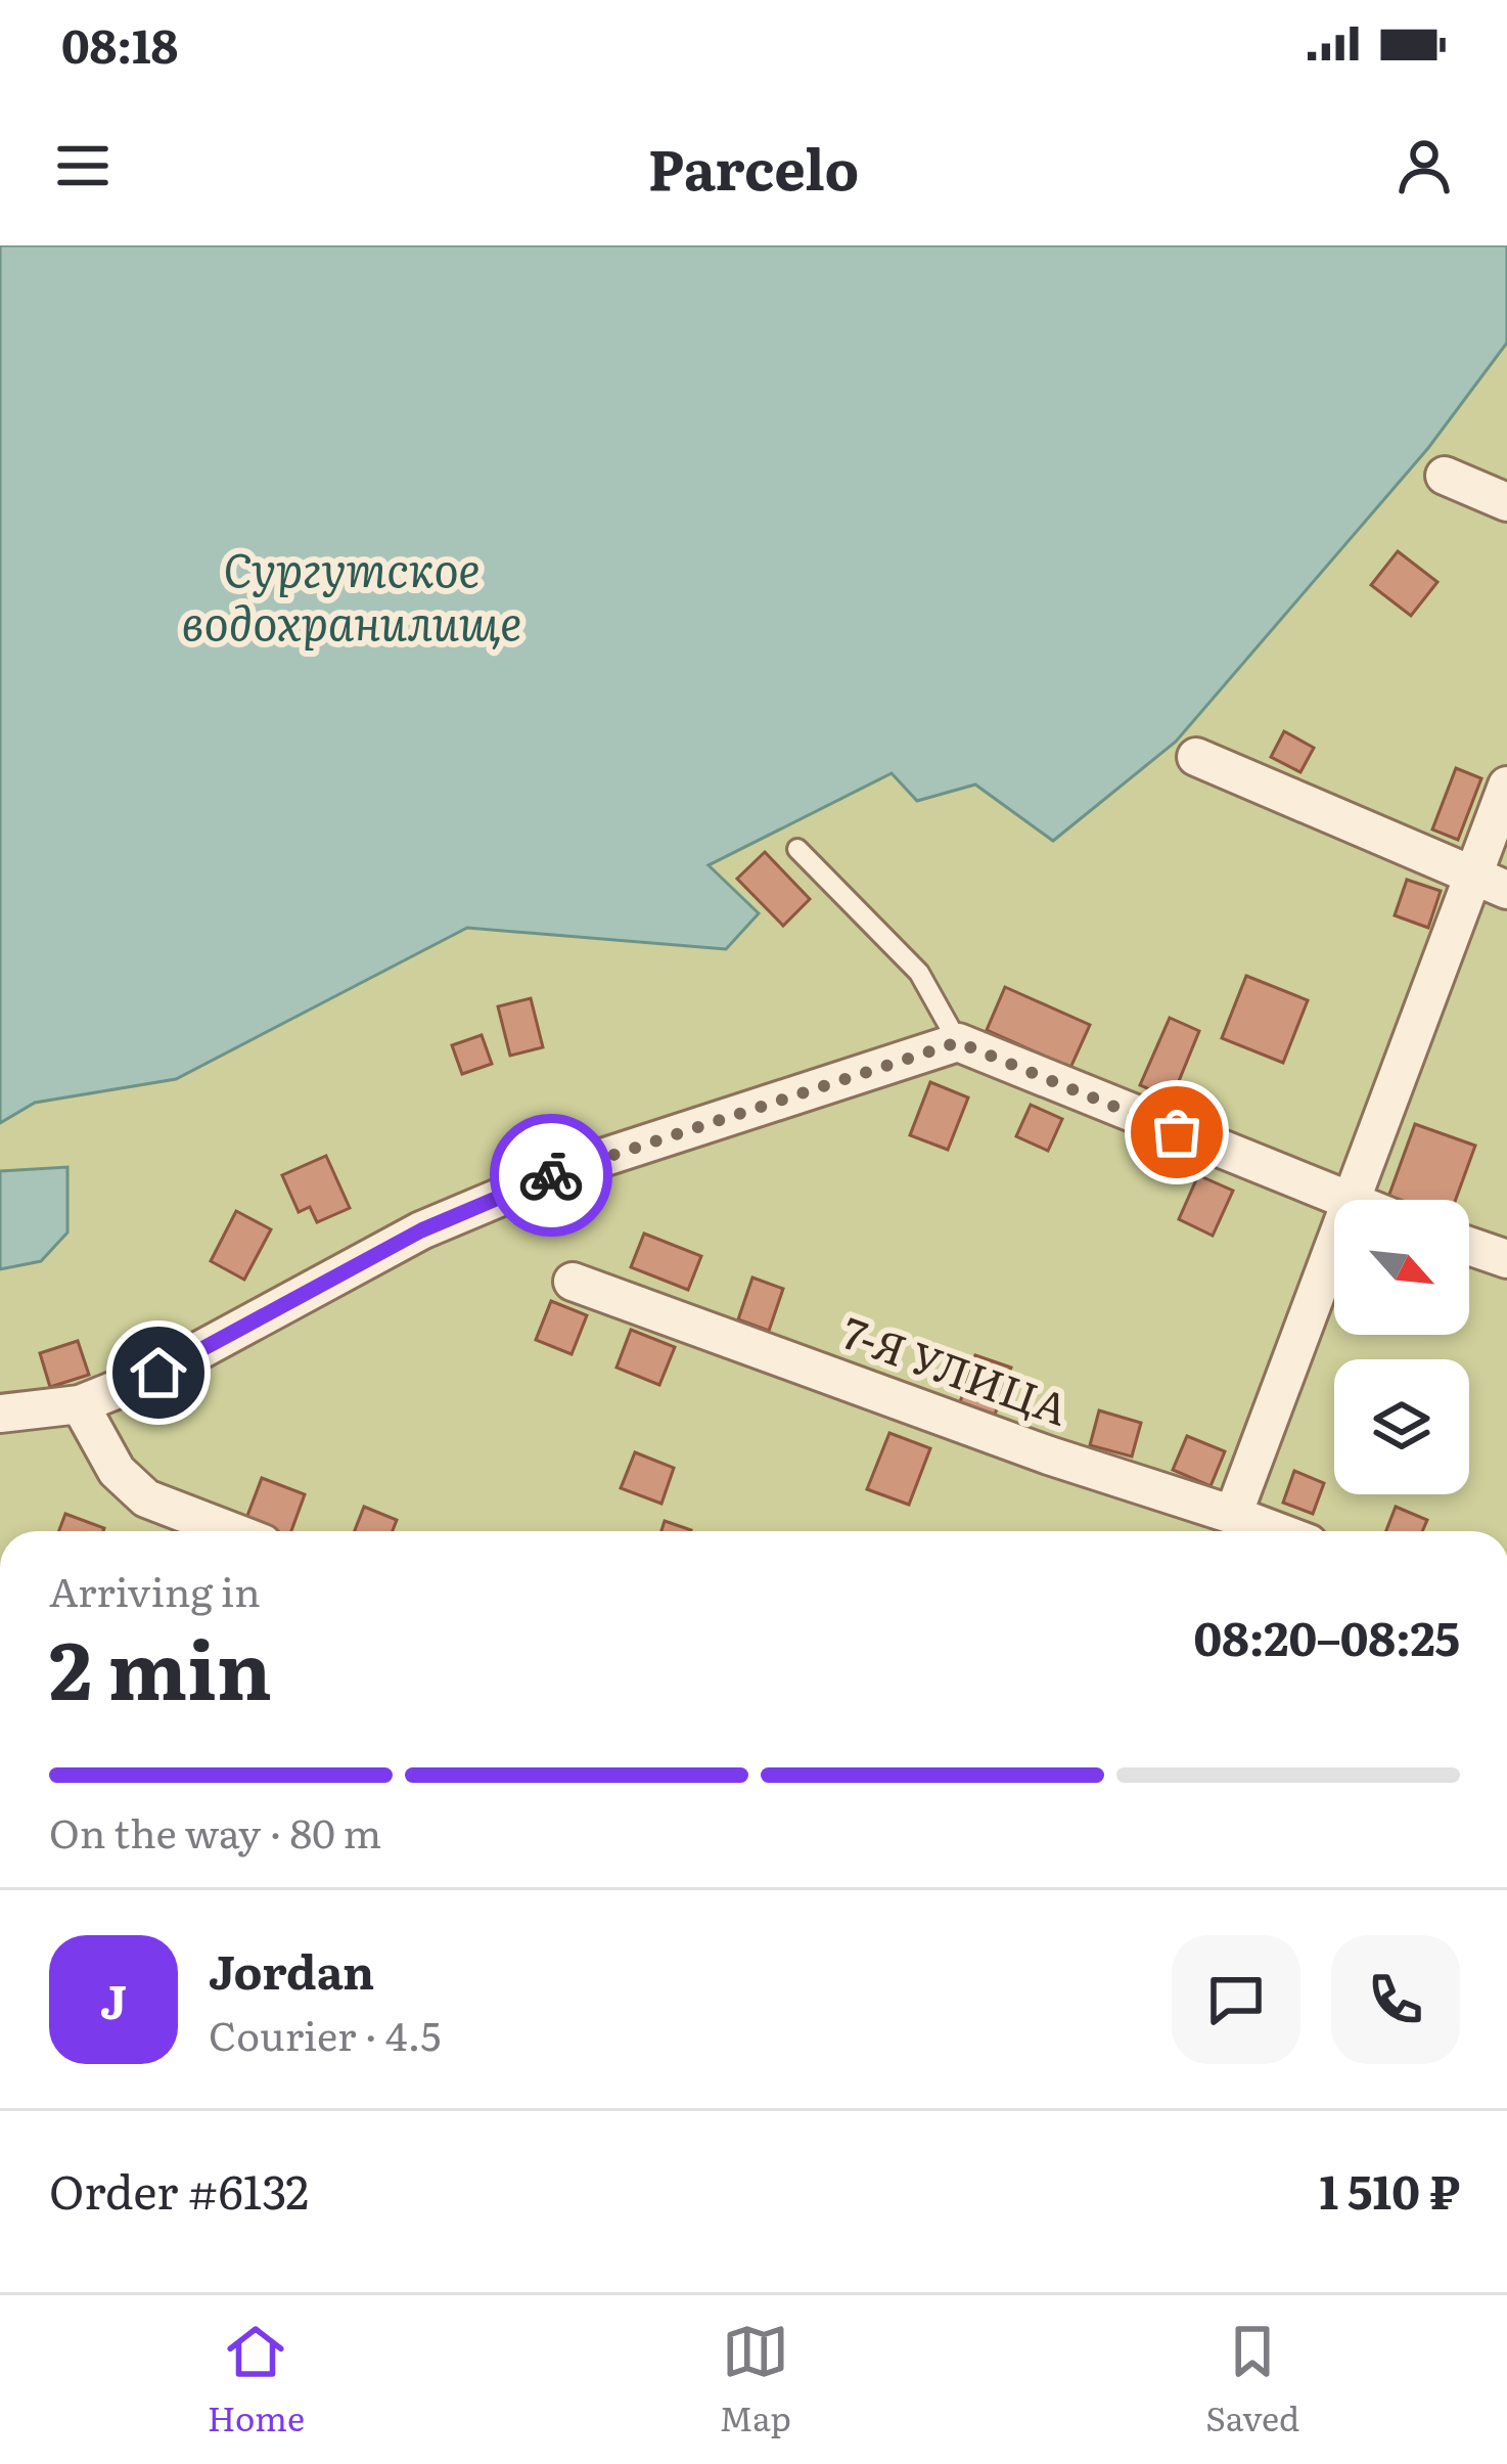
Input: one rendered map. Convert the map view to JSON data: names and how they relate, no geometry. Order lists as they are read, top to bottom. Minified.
{"streets":{"street":["7-Я УЛИЦА"]},"water":["Сургутское водохранилище"],"north":"bottom right","page":{"status":"08:18","header":"Parcelo","heading":["2 min","Arriving in","08:20–08:25"],"panel":["Jordan","Courier · 4.5","Order #6132","1 510 ₽"],"bar":"On the way · 80 m","round":"J","tabs":["Home","Map","Saved"]}}
